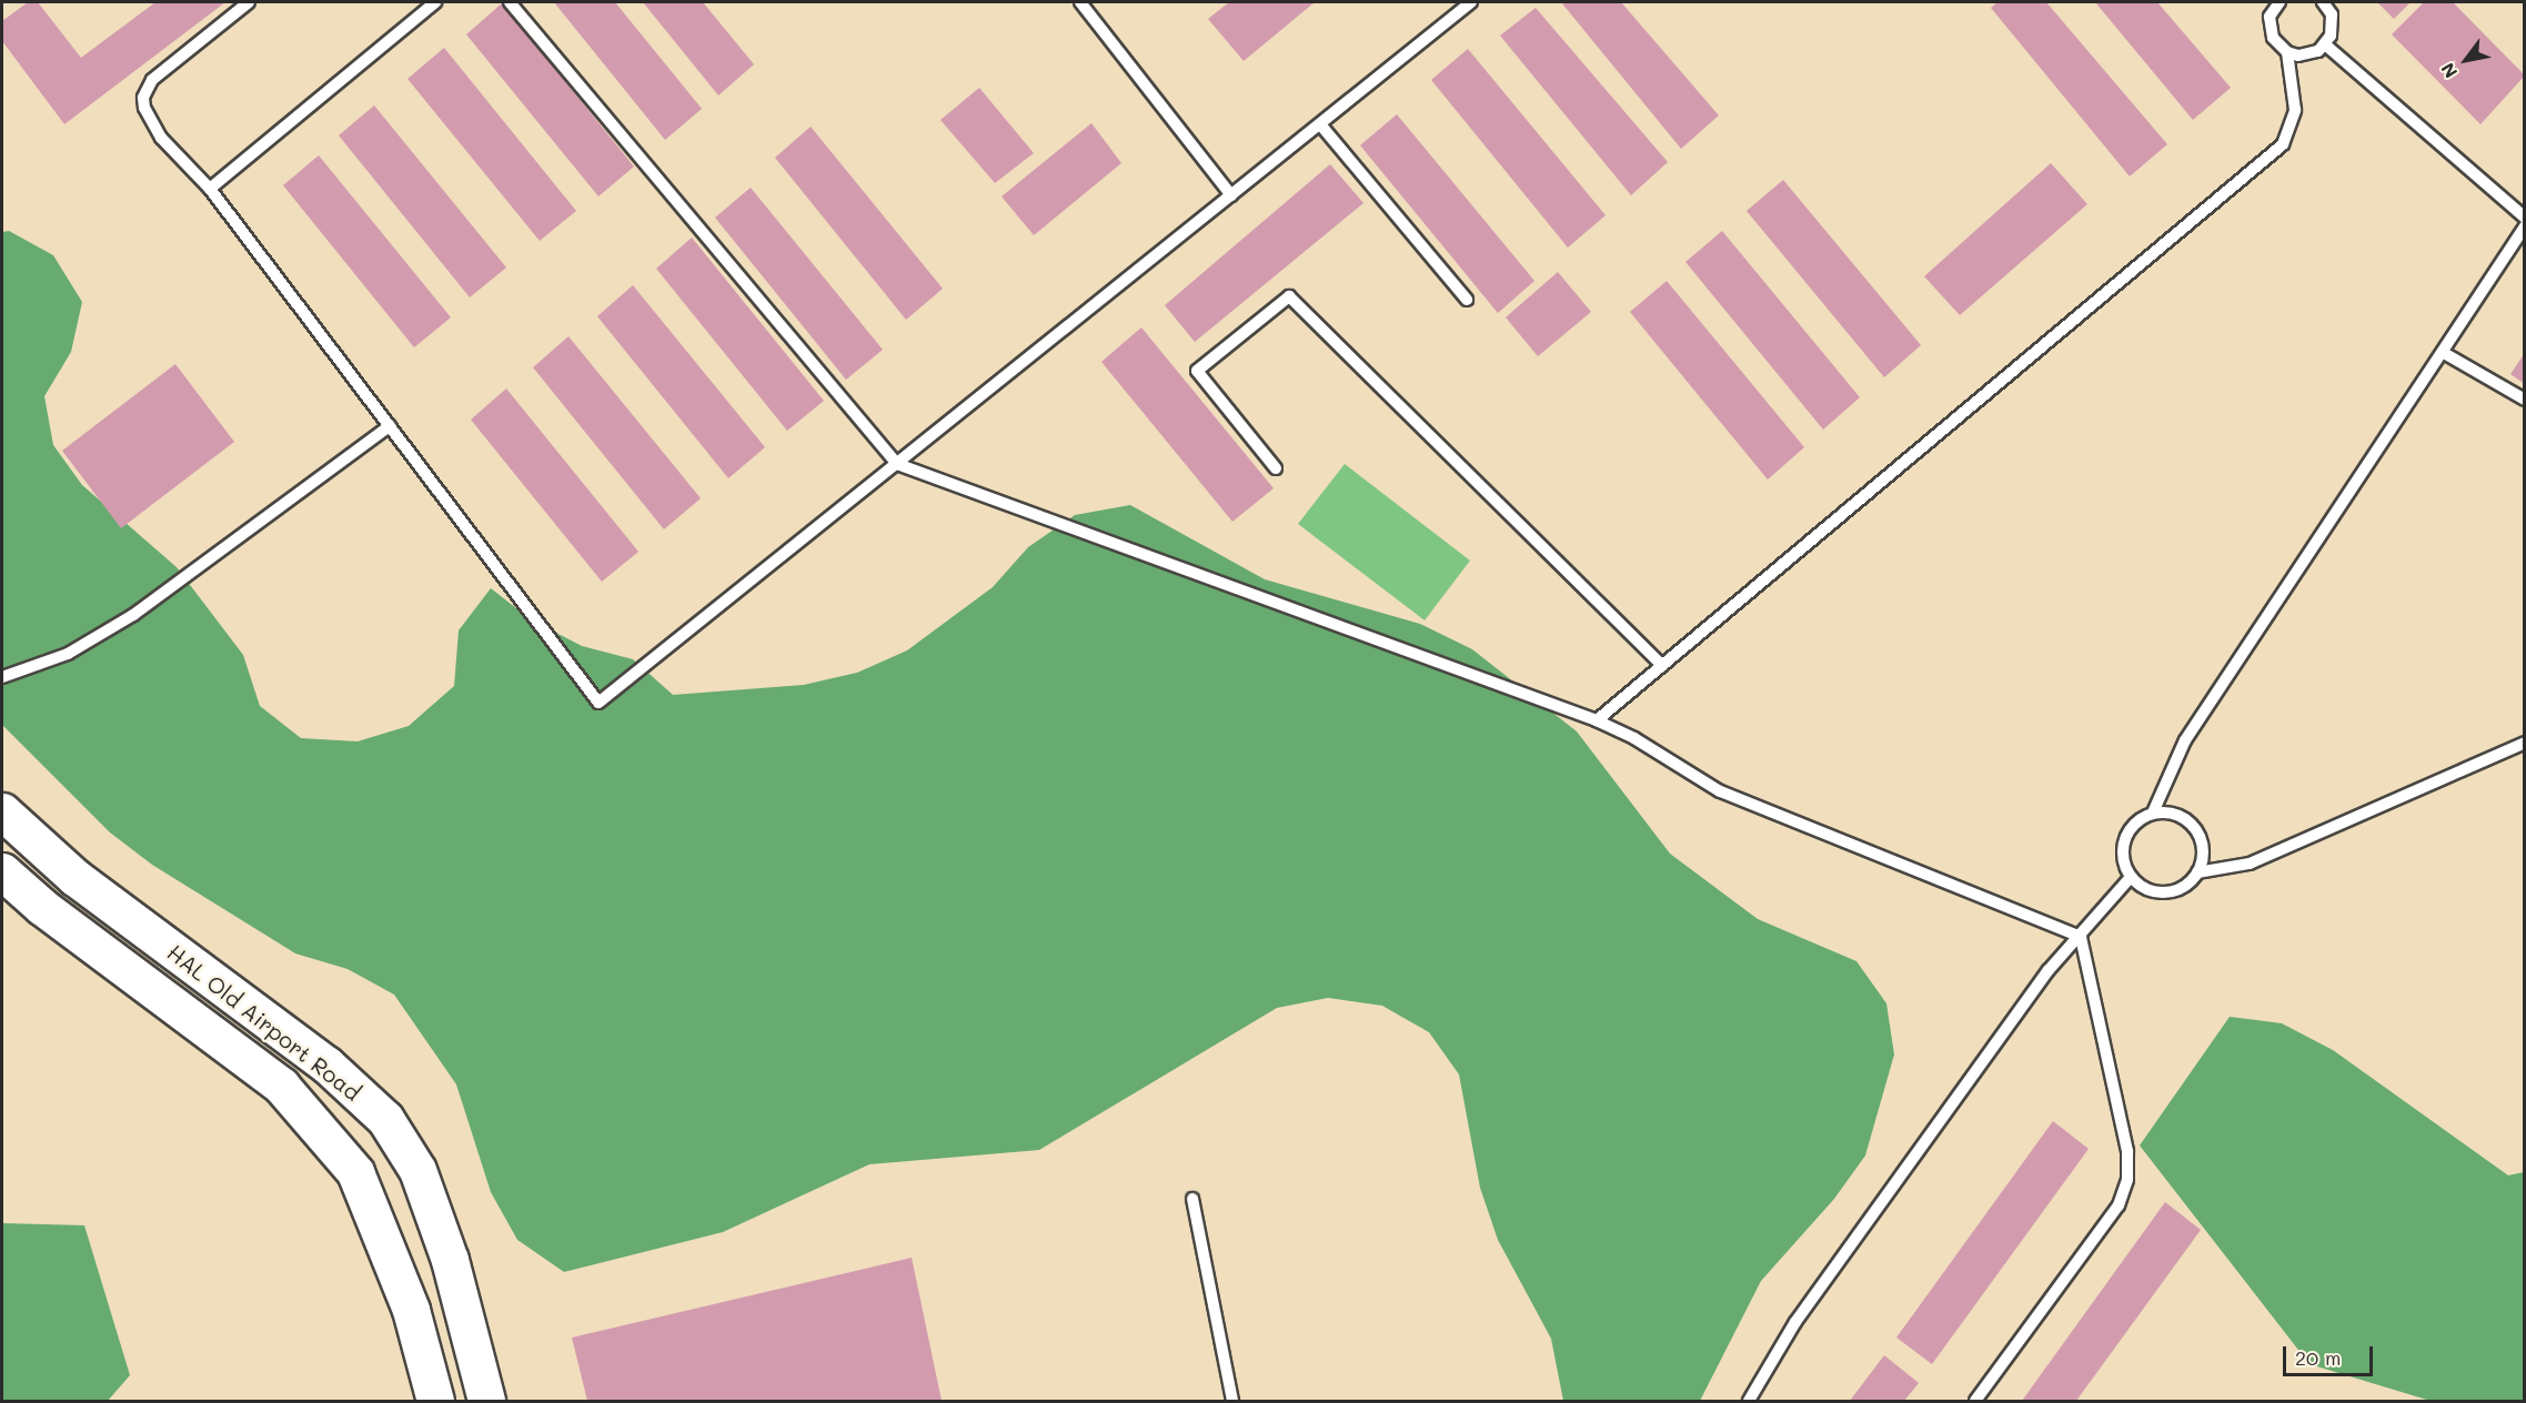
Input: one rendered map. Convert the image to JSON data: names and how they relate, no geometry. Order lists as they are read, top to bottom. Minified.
{"streets":{"main road":["HAL Old Airport Road"]},"scale_bar":"20 m","north":"bottom left"}
